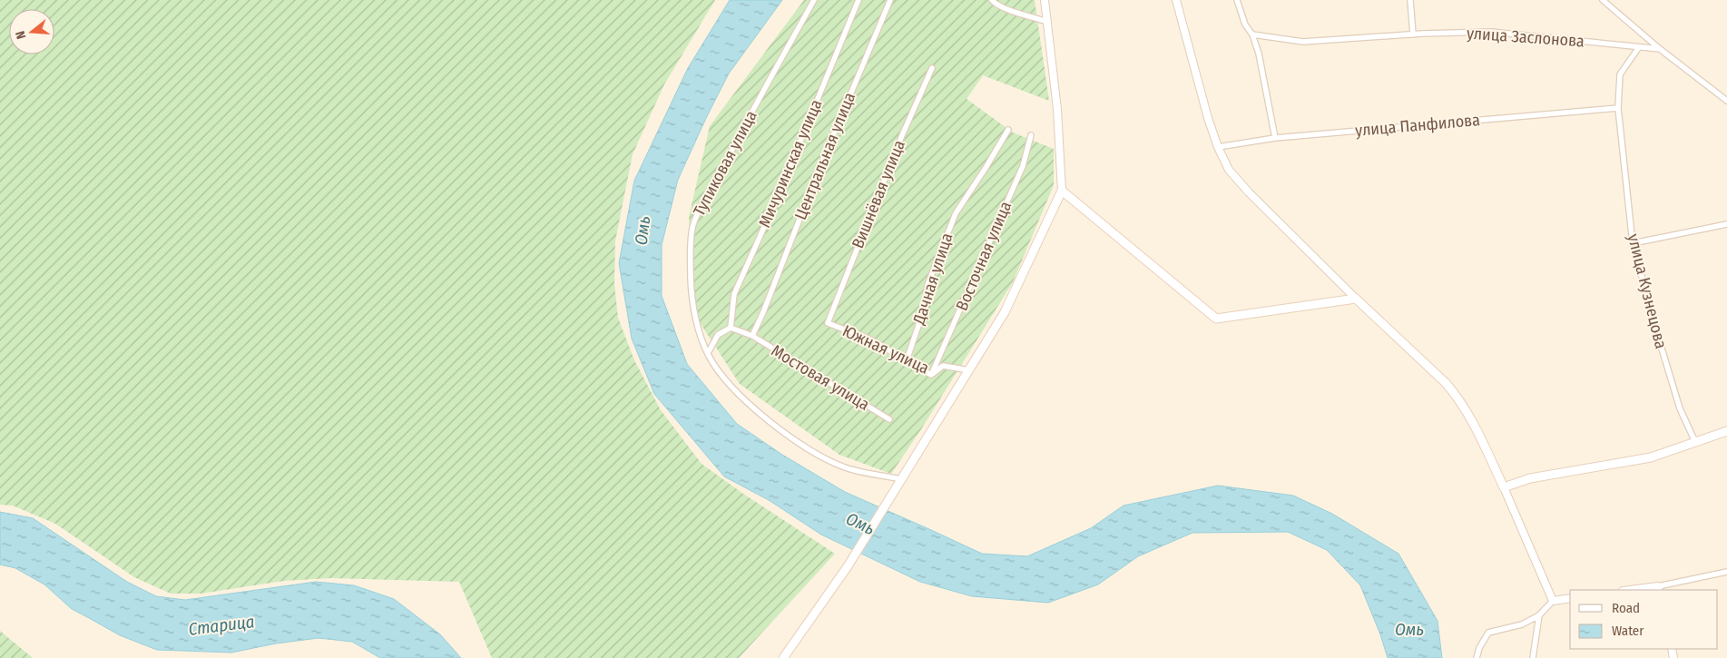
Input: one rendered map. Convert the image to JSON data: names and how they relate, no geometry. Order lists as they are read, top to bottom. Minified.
{"streets":{"street":["улица Заслонова","улица Панфилова","Центральная улица","Тупиковая улица","Мичуринская улица","Вишнёвая улица","Восточная улица","Дачная улица","улица Кузнецова","Южная улица","Мостовая улица"]},"crossings":[["улица Заслонова","улица Кузнецова"],["улица Панфилова","улица Кузнецова"],["Центральная улица","Мостовая улица"],["Мичуринская улица","Мостовая улица"],["Вишнёвая улица","Южная улица"],["Восточная улица","Южная улица"],["Дачная улица","Южная улица"]],"water":["Омь","Старица"],"legend":["Road","Water"],"north":"left"}
